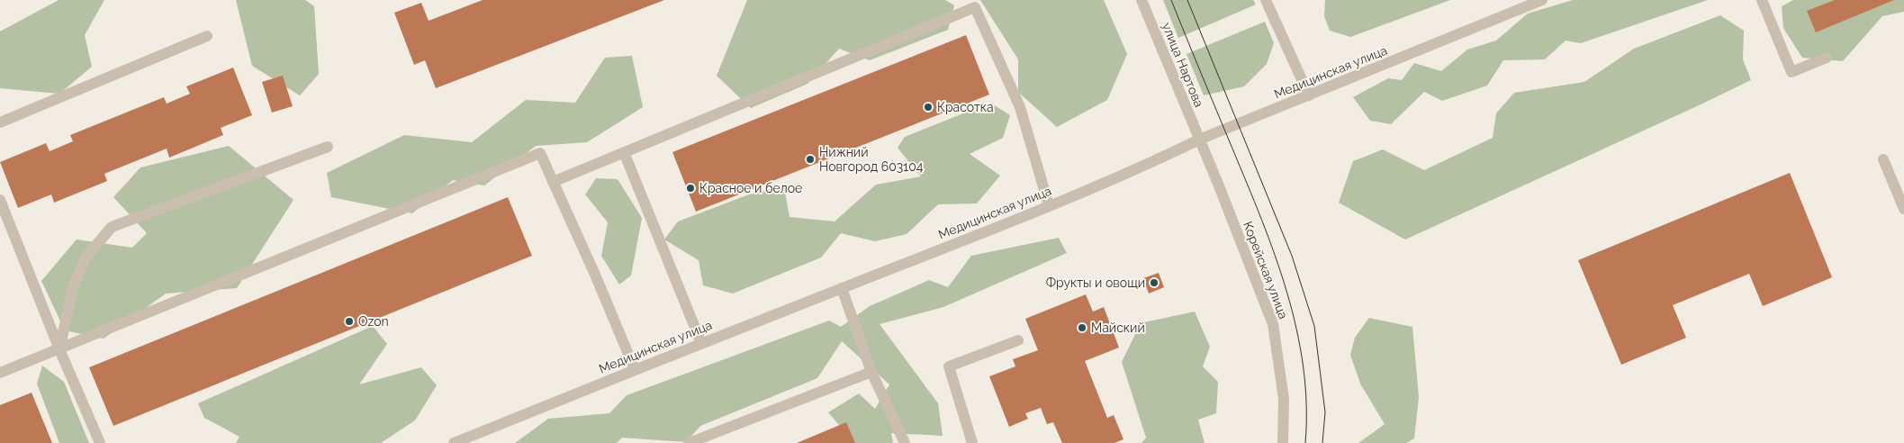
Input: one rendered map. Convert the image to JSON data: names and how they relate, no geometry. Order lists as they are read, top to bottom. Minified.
{"streets":{"street":["улица Нартова","Медицинская улица","Корейская улица"]},"crossings":[["улица Нартова","Медицинская улица"],["улица Нартова","Корейская улица"],["Медицинская улица","Корейская улица"]],"places":["Красотка","Нижний Новгород 603104","Красное и белое","Фрукты и овощи","Ozon","Майский"]}
